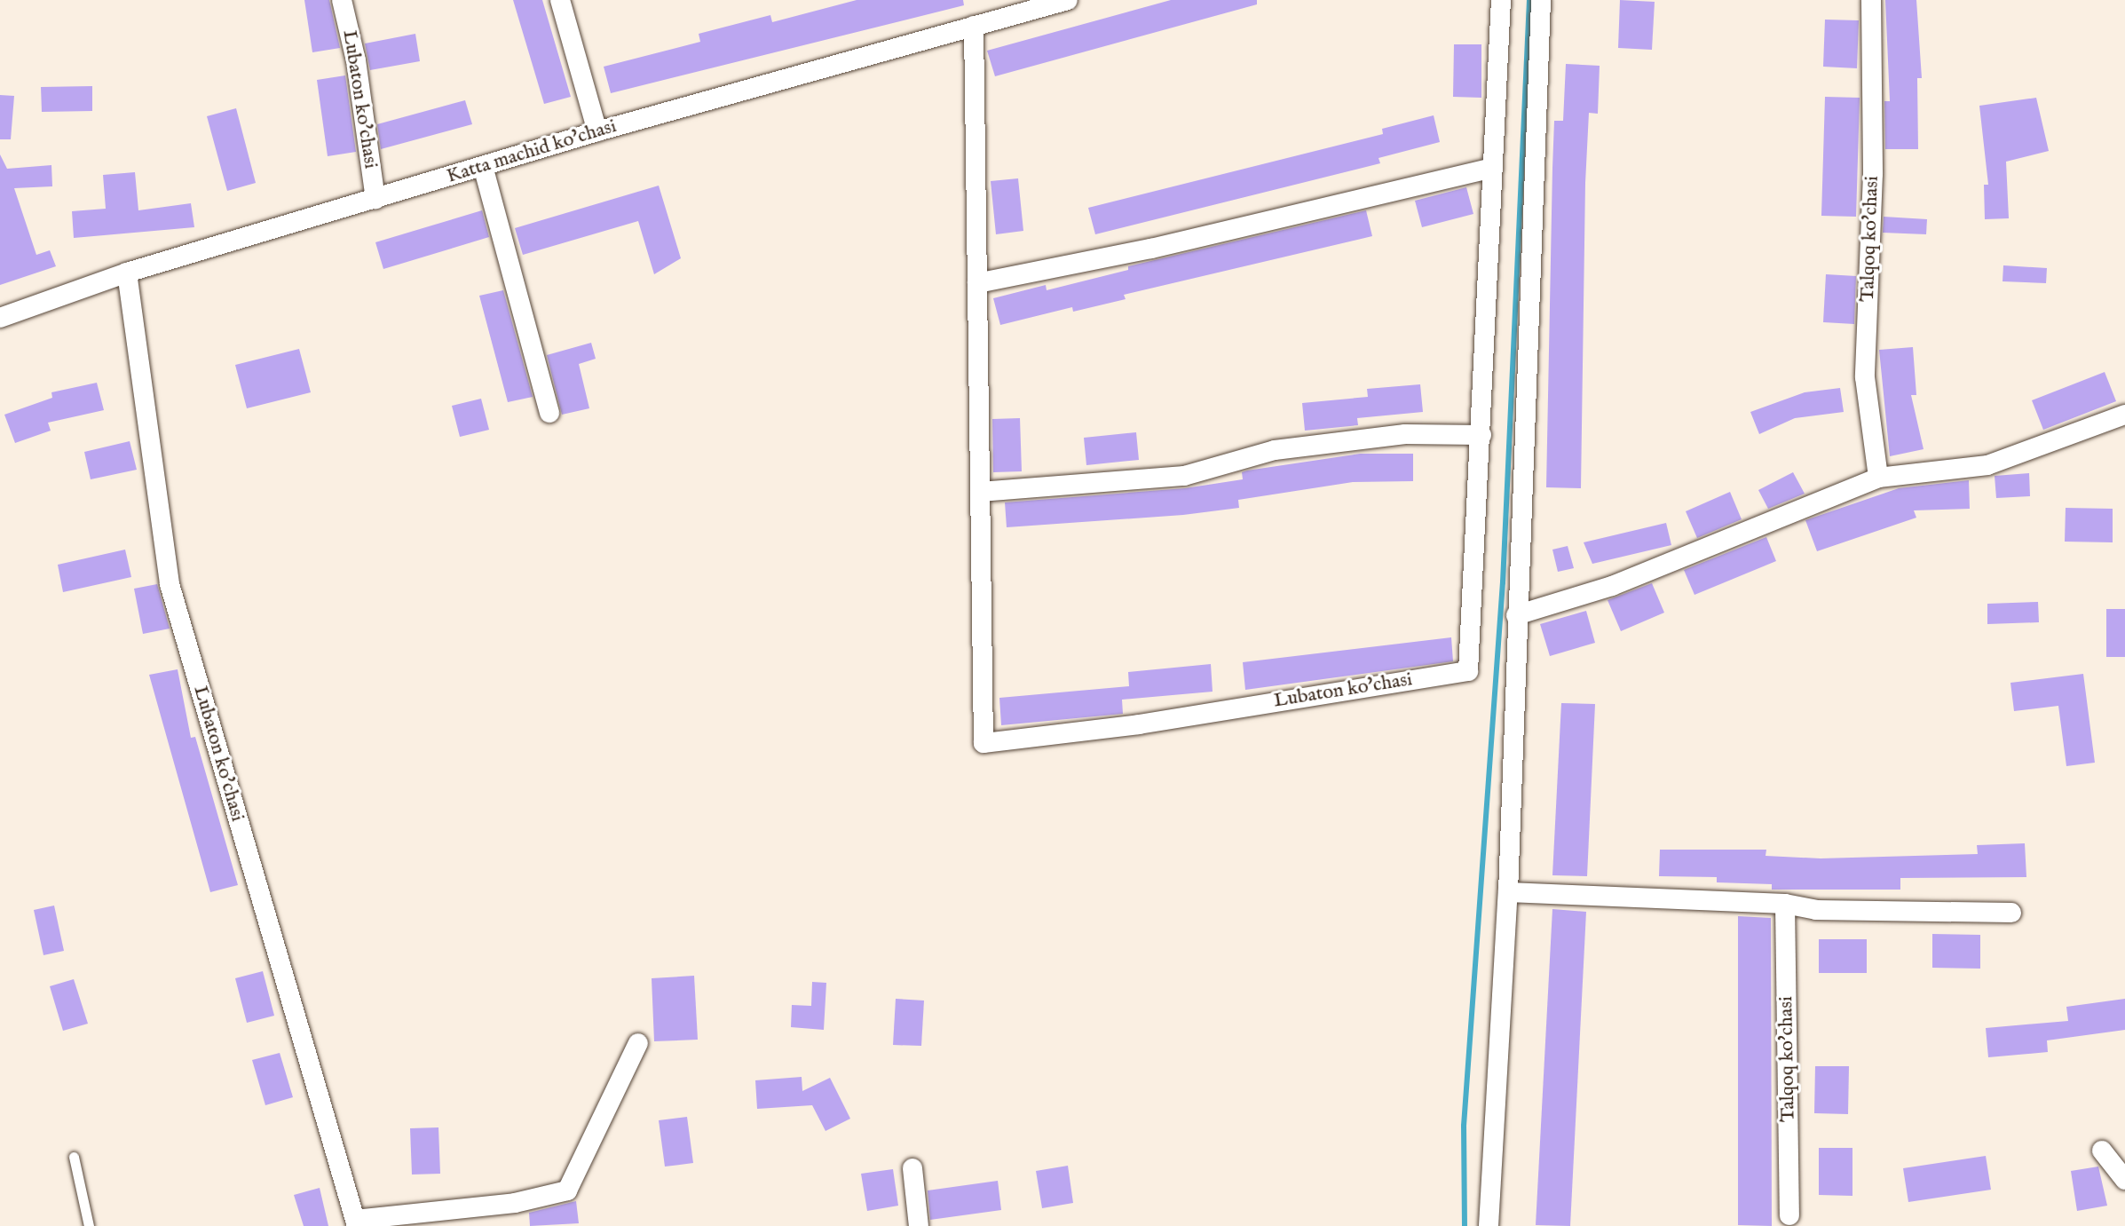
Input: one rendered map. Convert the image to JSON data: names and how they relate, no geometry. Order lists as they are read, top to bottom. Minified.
{"streets":{"street":["Lubaton ko'chasi","Katta machid ko'chasi","Talqoq ko'chasi"]},"crossings":[["Lubaton ko'chasi","Katta machid ko'chasi"]]}
